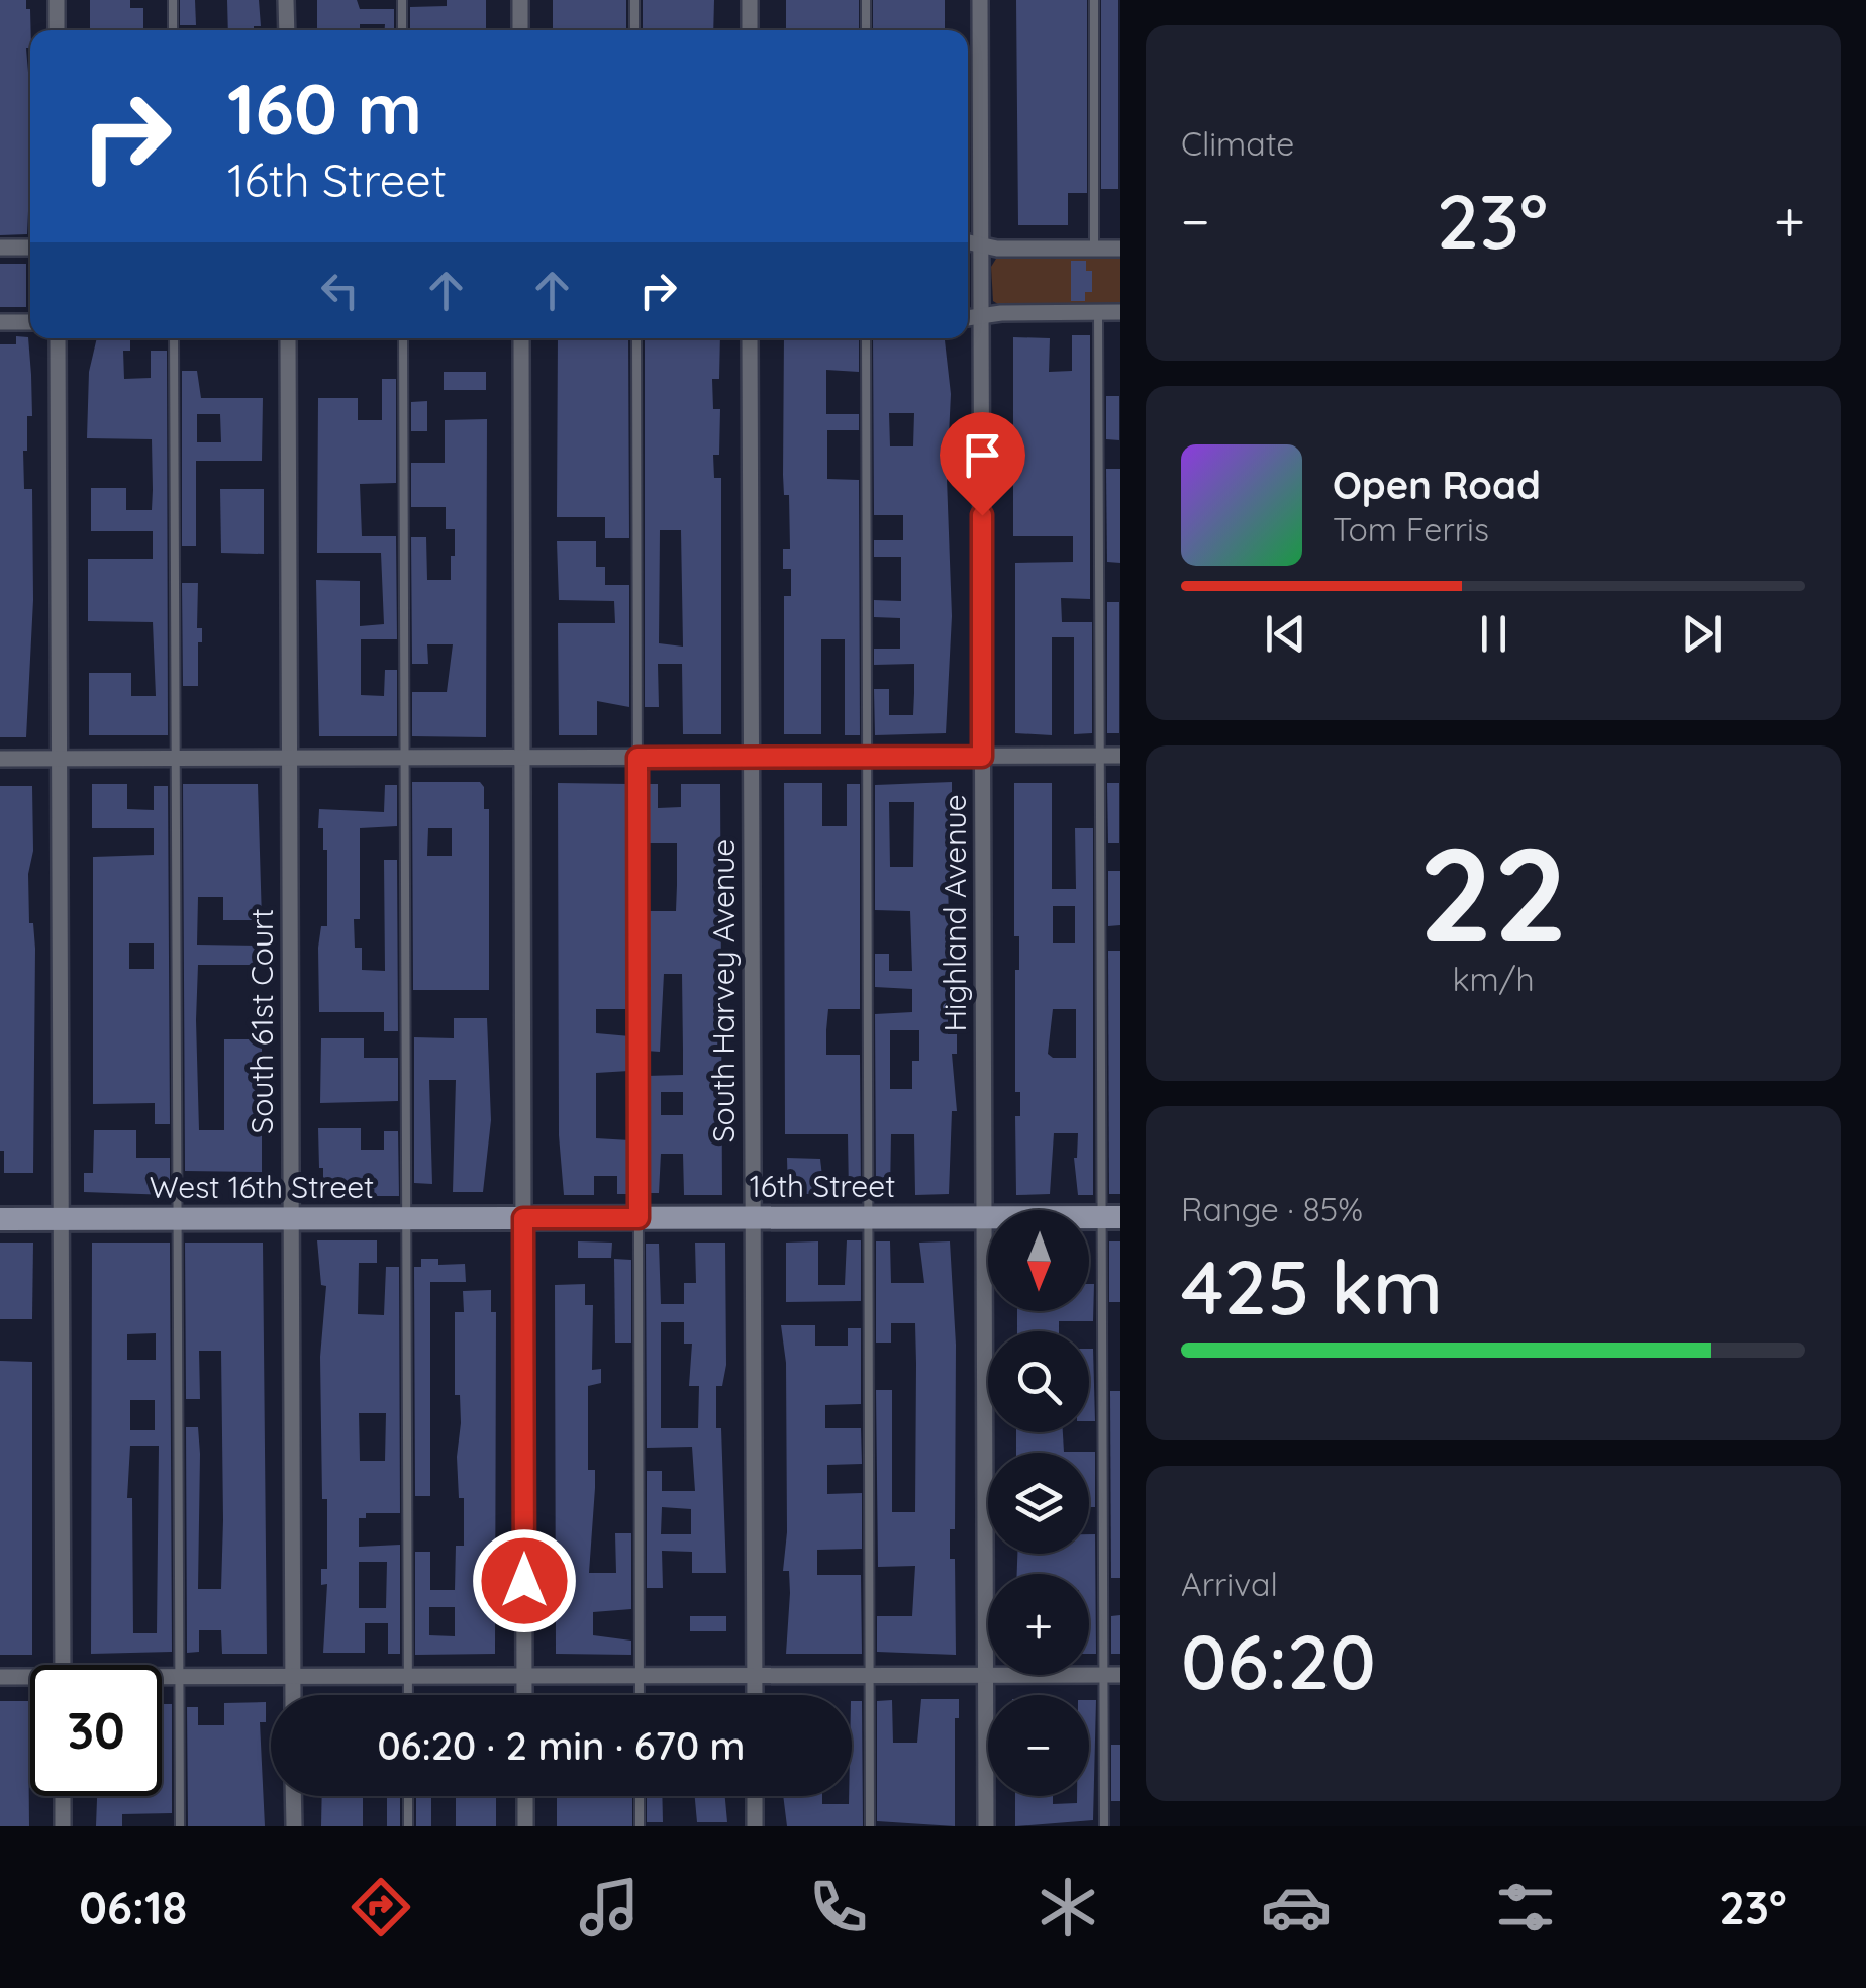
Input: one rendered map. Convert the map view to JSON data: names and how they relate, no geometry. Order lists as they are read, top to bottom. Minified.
{"streets":{"street":["Highland Avenue","South Harvey Avenue","South 61st Court","16th Street","West 16th Street"]},"crossings":[["Highland Avenue","16th Street"],["South Harvey Avenue","16th Street"],["South 61st Court","West 16th Street"],["16th Street","West 16th Street"]],"north":"bottom","page":{"tile":["Climate",["22","km/h"],["Range · 85%","425 km"],["Arrival","06:20"]],"turn":["160 m","16th Street"],"heat":["−","23°","+"],"song":["Open Road","Tom Ferris"],"map_buttons":["+","−"],"limit":"30","trip":"06:20 · 2 min · 670 m","tabs":["06:18","23°"]}}
